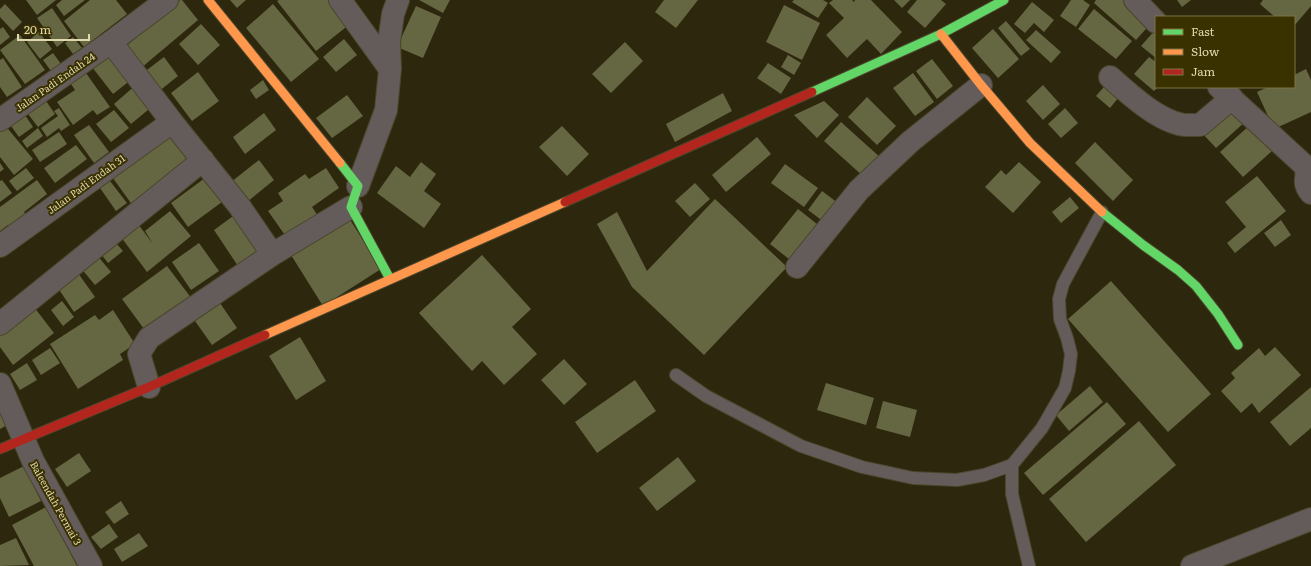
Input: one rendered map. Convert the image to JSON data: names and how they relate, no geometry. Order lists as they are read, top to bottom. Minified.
{"streets":{"street":["Jalan Padi Endah 24","Jalan Padi Endah 31","Baleendah Permai 3"]},"legend":["Fast","Slow","Jam"],"scale_bar":"20 m"}
